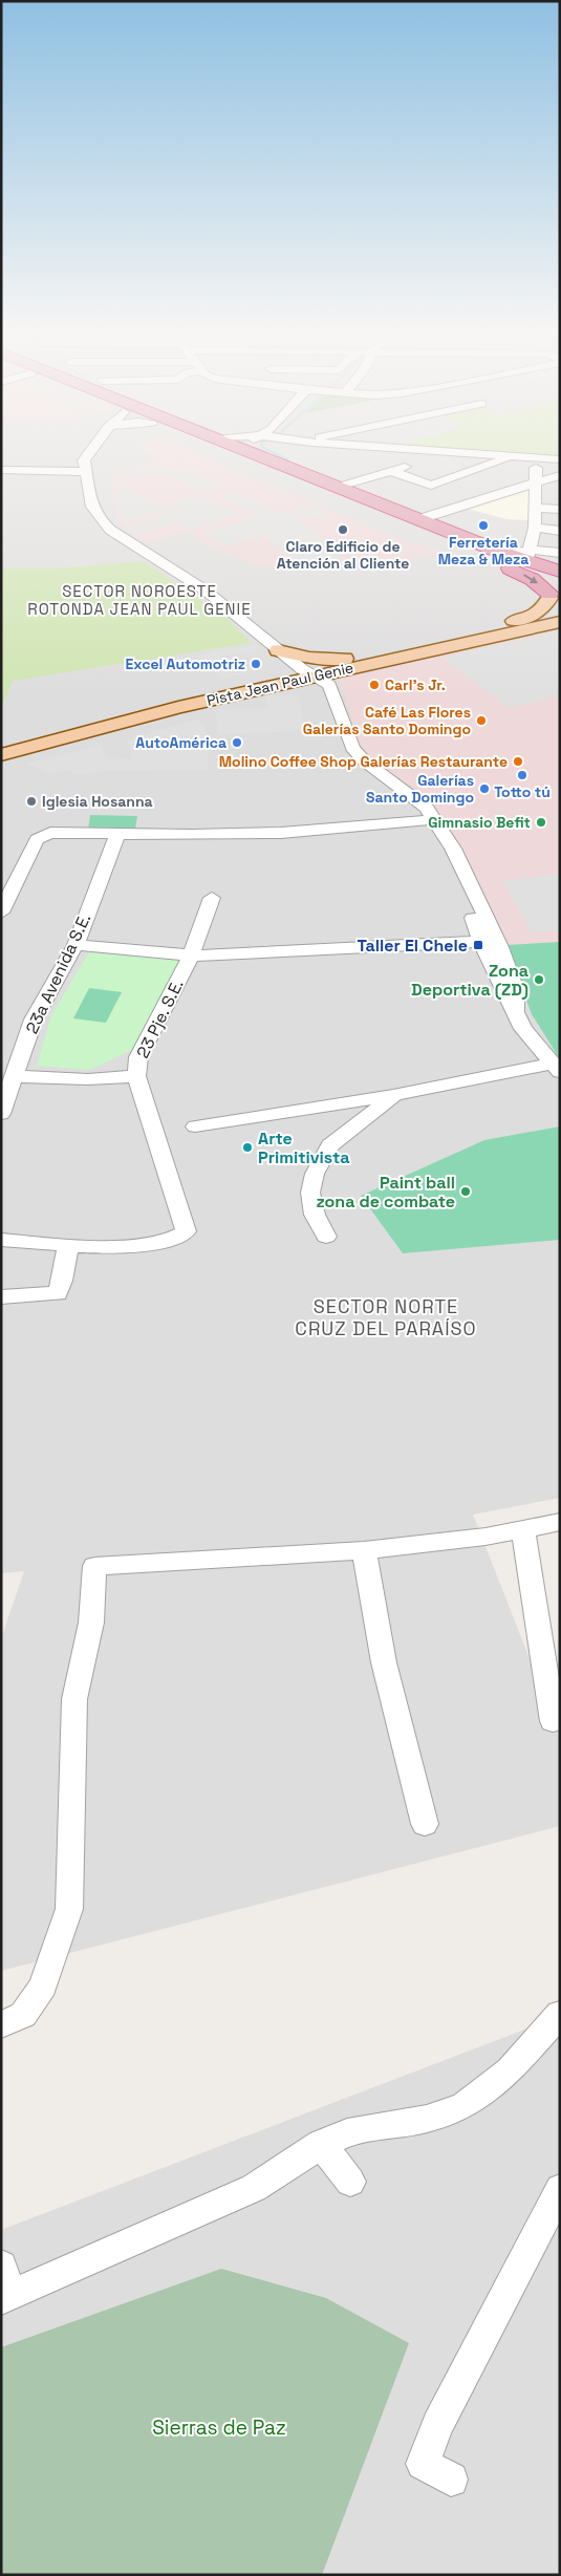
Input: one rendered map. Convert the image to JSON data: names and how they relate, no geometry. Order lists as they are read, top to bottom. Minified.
{"streets":{"main road":["Pista Jean Paul Genie"],"street":["23a Avenida S.E.","23 Pje. S.E."]},"districts":["SECTOR NOROESTE ROTONDA JEAN PAUL GENIE","SECTOR NORTE CRUZ DEL PARAÍSO"],"parks":["Sierras de Paz"],"places":{"other":["Ferretería Meza & Meza","Claro Edificio de Atención al Cliente","Excel Automotriz","Carl's Jr.","Café Las Flores Galerías Santo Domingo","AutoAmérica","Molino Coffee Shop Galerías Restaurante","Totto tú","Galerías Santo Domingo","Iglesia Hosanna","Gimnasio Befit","Zona Deportiva (ZD)","Arte Primitivista","Paint ball zona de combate"],"transit":["Taller El Chele"]}}
